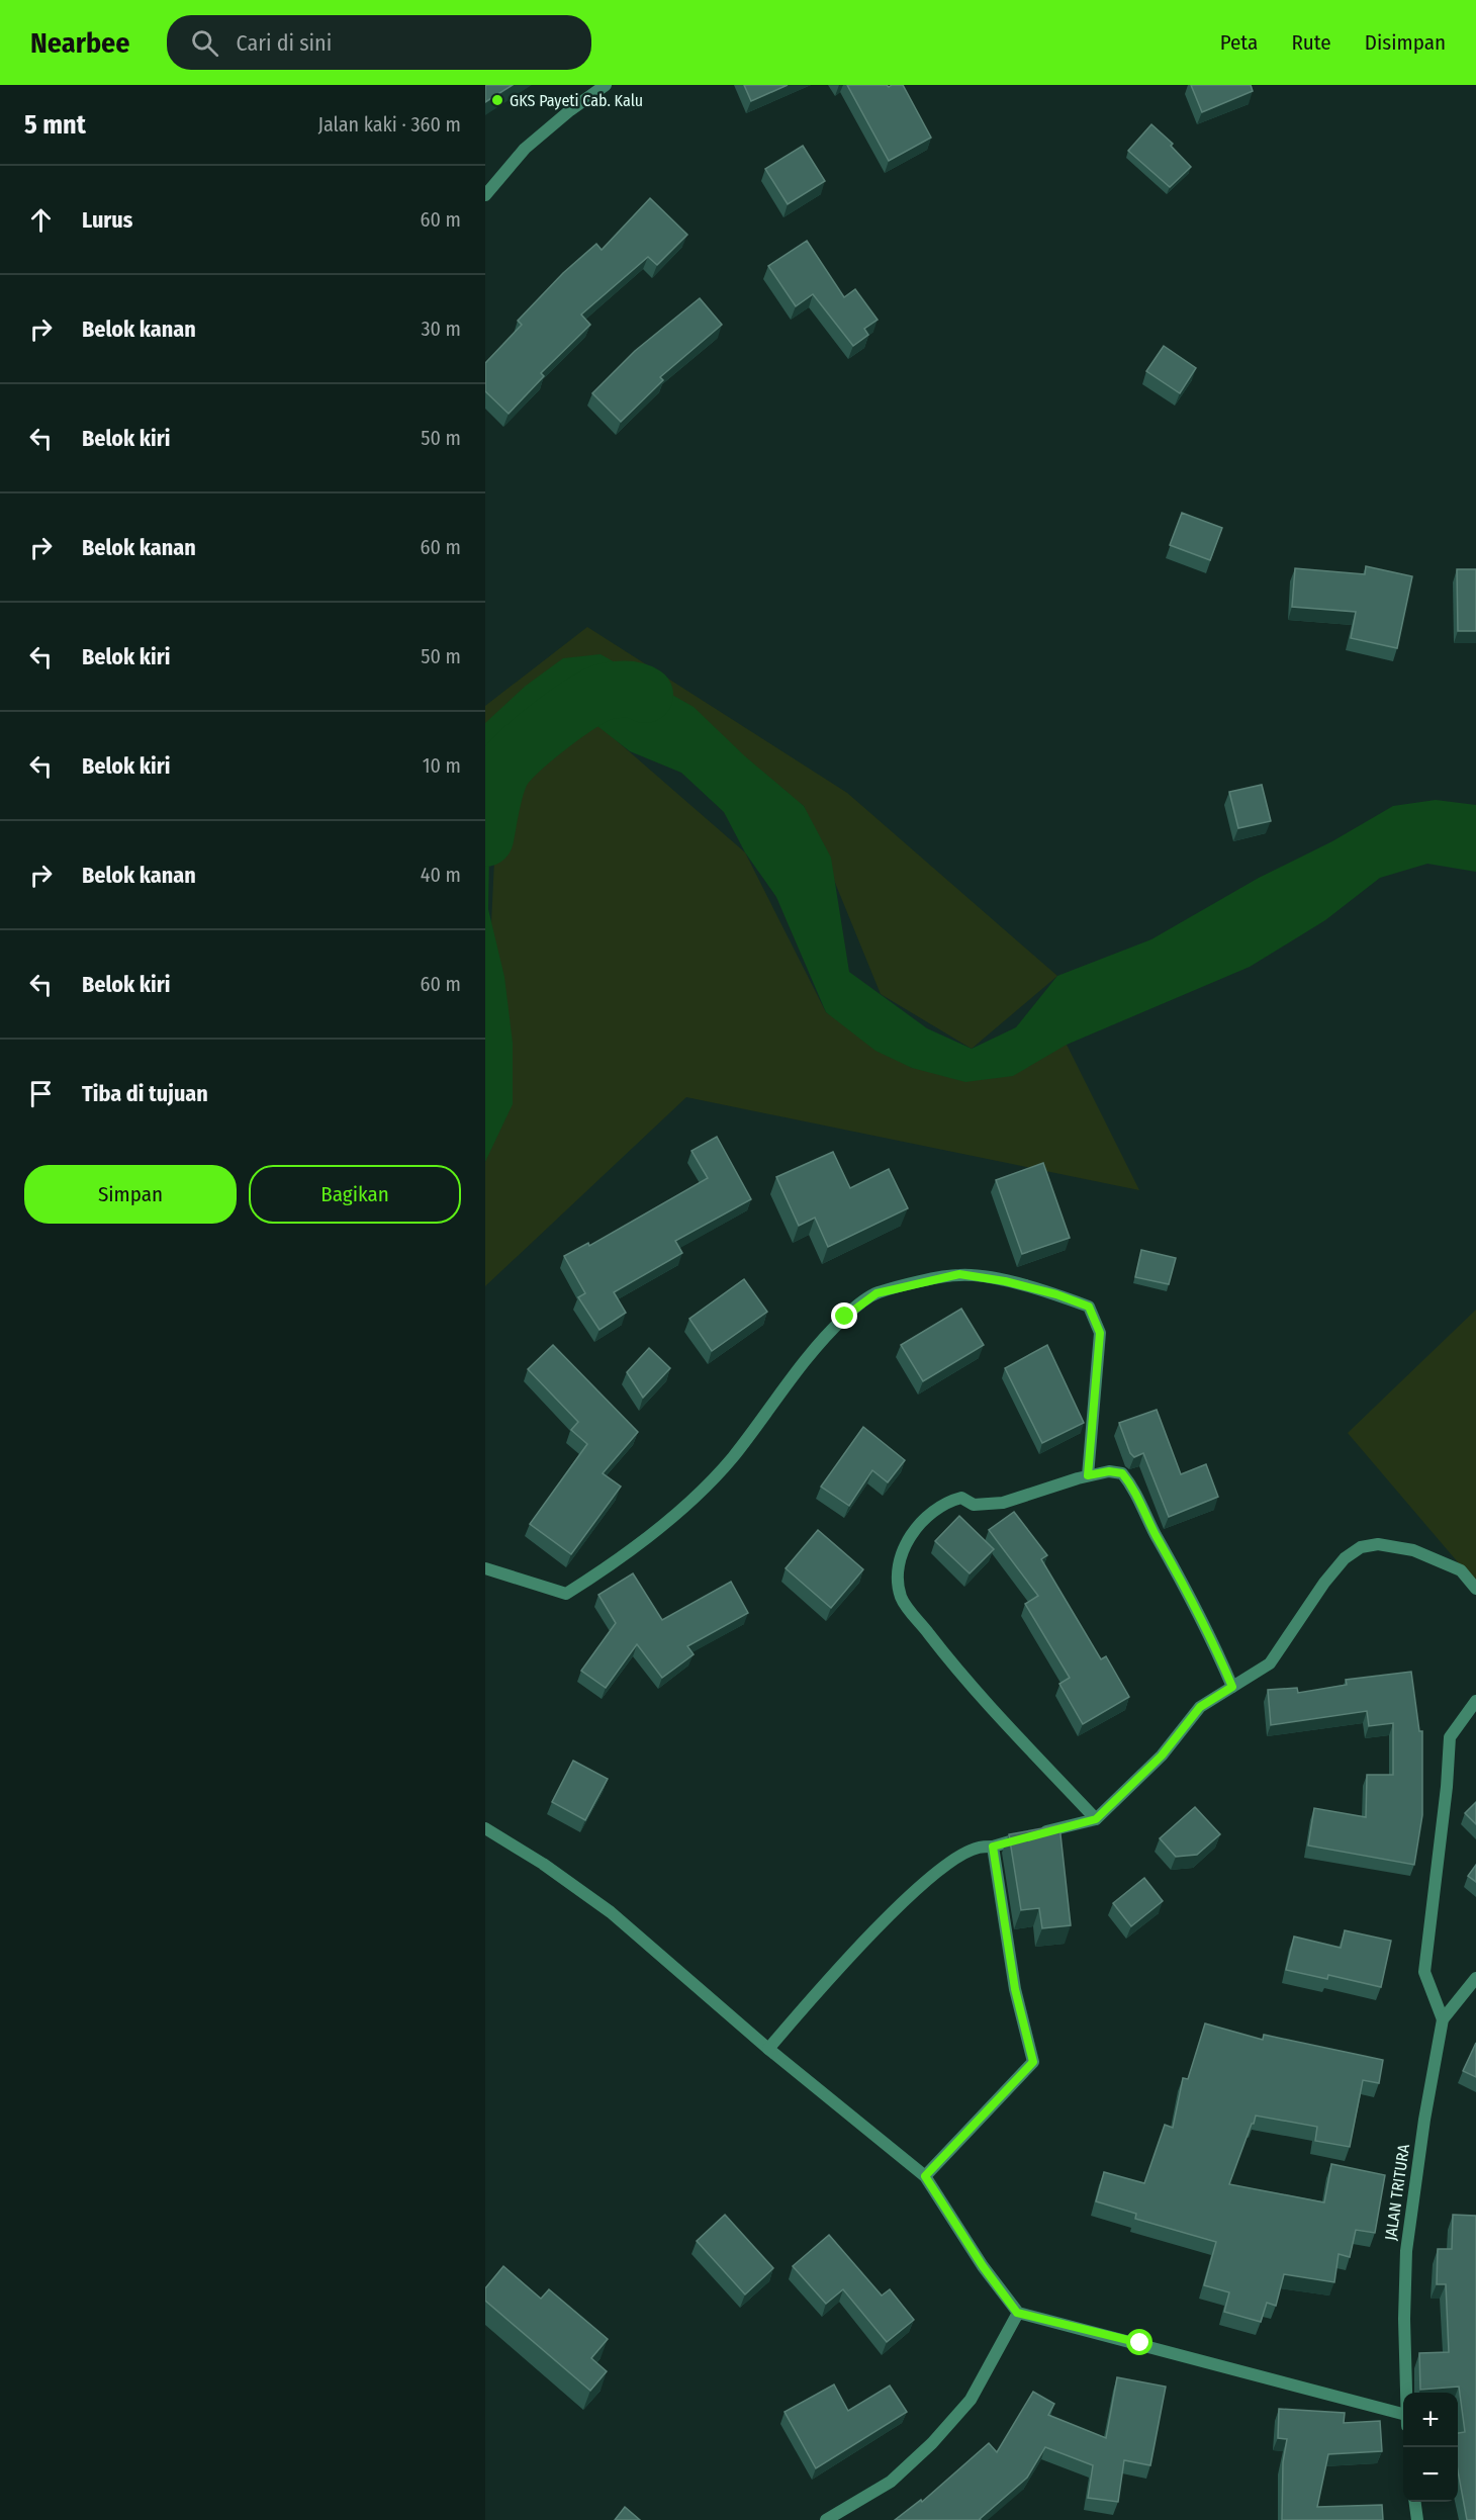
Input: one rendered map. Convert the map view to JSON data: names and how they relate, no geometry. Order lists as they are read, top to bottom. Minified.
{"streets":{"street":["JALAN TRITURA"]},"places":["GKS Payeti Cab. Kalu"],"page":{"header":"Nearbee","search":"Cari di sini","nav":["Peta","Rute","Disimpan"],"heading":["5 mnt","Jalan kaki · 360 m"],"list":[["Lurus","60 m"],["Belok kanan","30 m"],["Belok kiri","50 m"],["Belok kanan","60 m"],["Belok kiri","50 m"],["Belok kiri","10 m"],["Belok kanan","40 m"],["Belok kiri","60 m"],"Tiba di tujuan"],"buttons":["Simpan","Bagikan"],"map_buttons":["+","−"]}}
